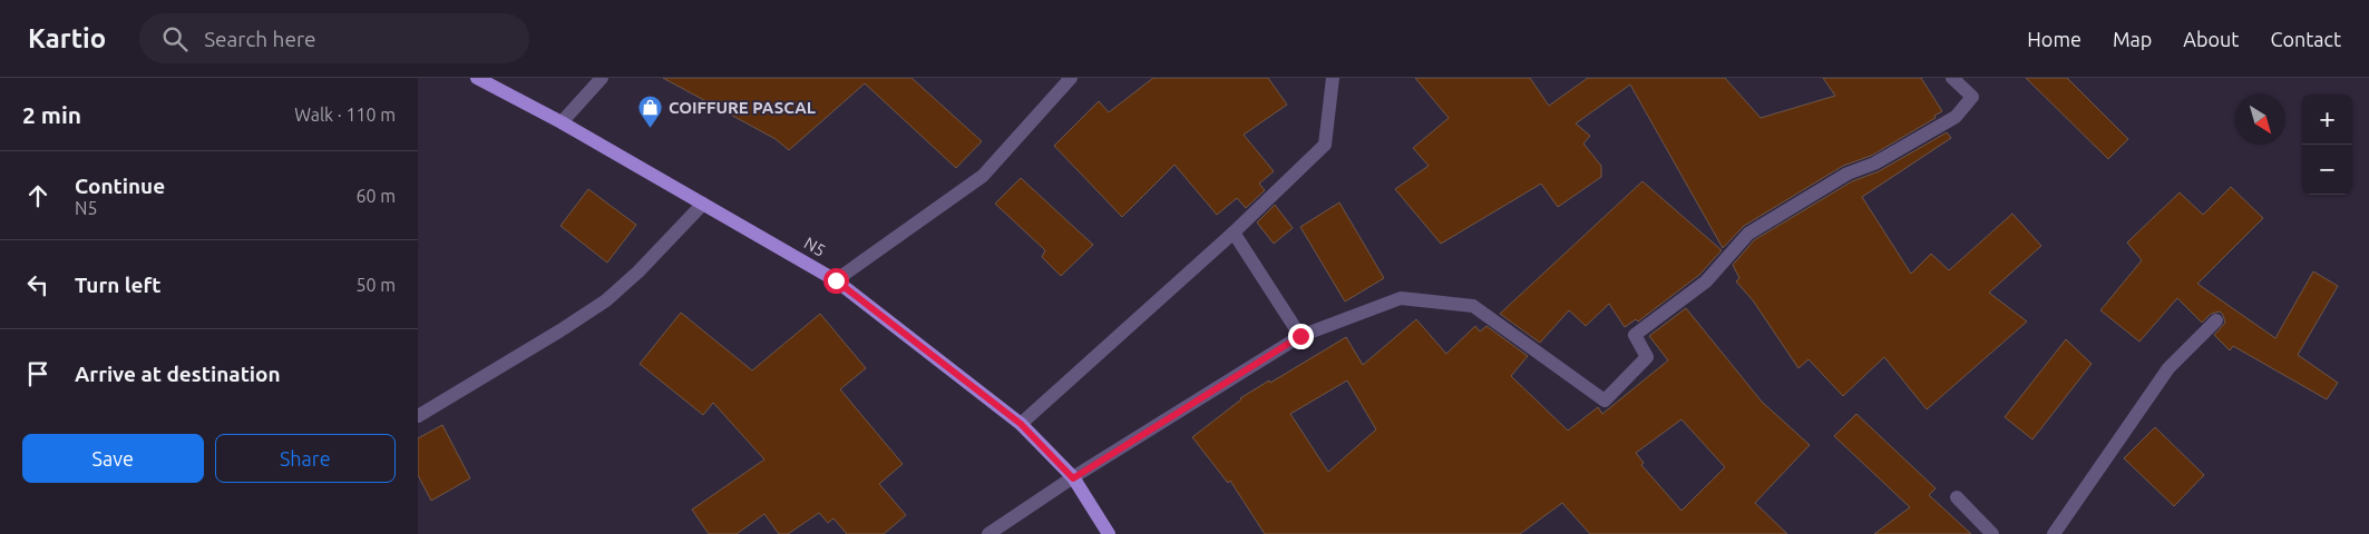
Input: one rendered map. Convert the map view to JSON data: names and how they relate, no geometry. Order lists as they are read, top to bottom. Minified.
{"streets":{"main road":["N5"]},"places":{"shop":["COIFFURE PASCAL"]},"north":"bottom right","page":{"header":"Kartio","search":"Search here","nav":["Home","Map","About","Contact"],"heading":["2 min","Walk · 110 m"],"map_buttons":["+","−"],"list":[["Continue","N5","60 m"],["Turn left","50 m"],"Arrive at destination"],"buttons":["Save","Share"]}}
